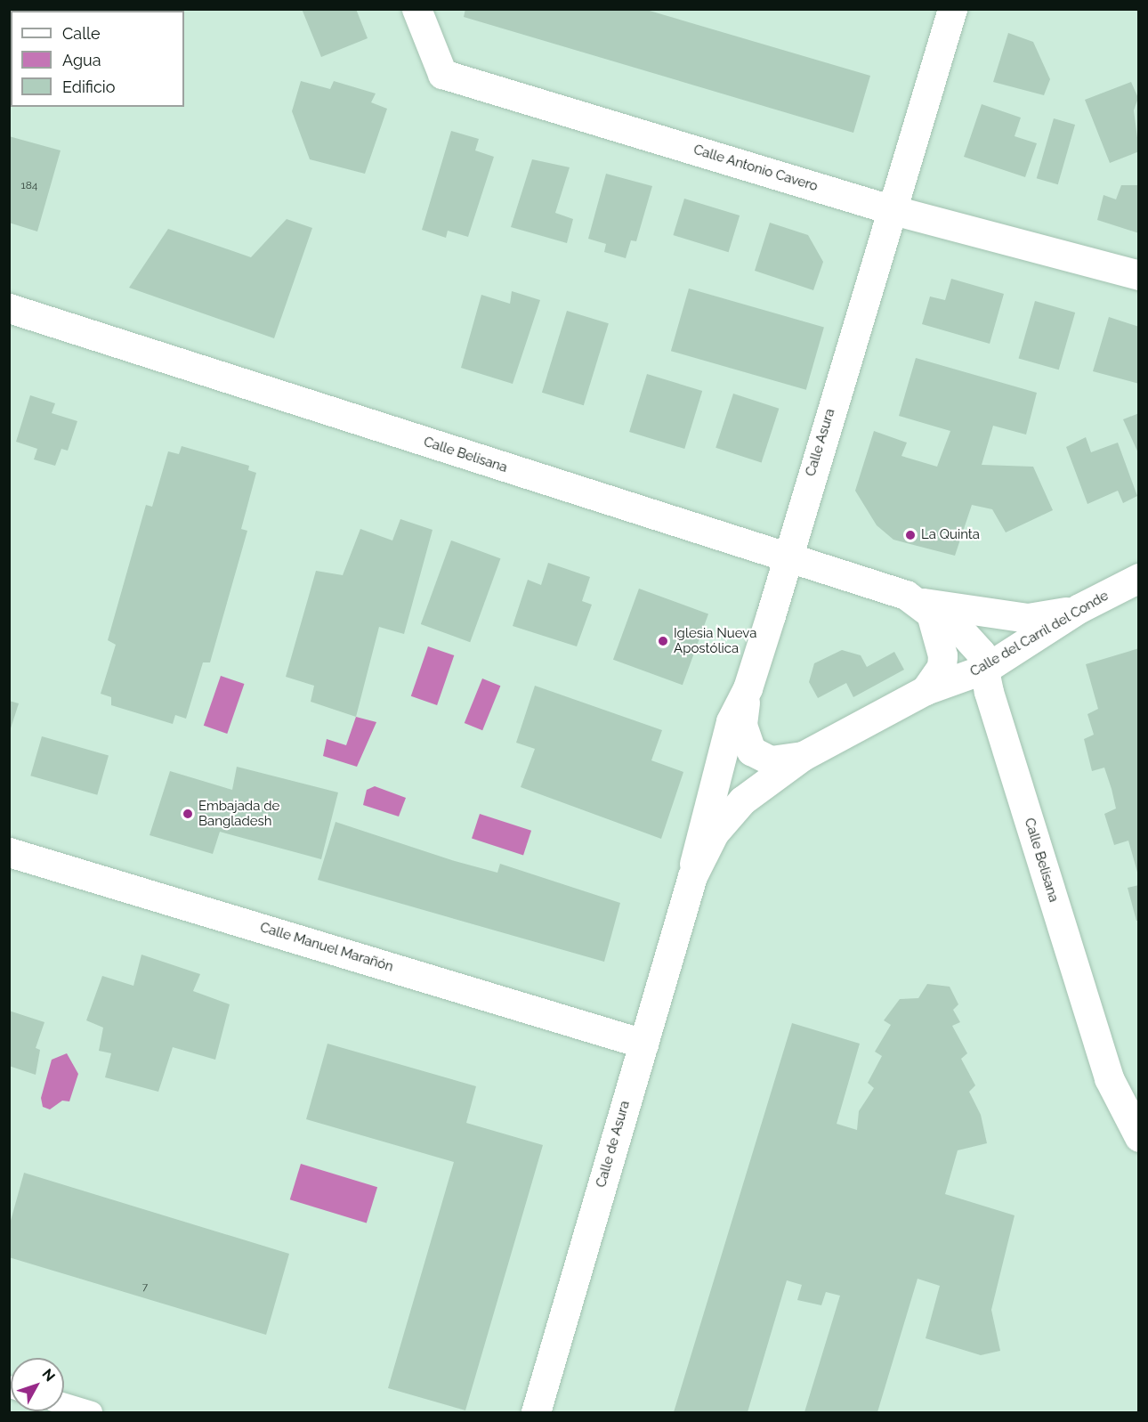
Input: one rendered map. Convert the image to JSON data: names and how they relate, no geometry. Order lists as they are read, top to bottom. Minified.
{"streets":{"street":["Calle Antonio Cavero","Calle Asura","Calle Belisana","Calle del Carril del Conde","Calle Manuel Marañón","Calle de Asura"]},"crossings":[["Calle Antonio Cavero","Calle Asura"],["Calle Asura","Calle Belisana"],["Calle Asura","Calle del Carril del Conde"],["Calle Asura","Calle de Asura"],["Calle Belisana","Calle del Carril del Conde"],["Calle del Carril del Conde","Calle de Asura"],["Calle Manuel Marañón","Calle de Asura"]],"places":["La Quinta","Iglesia Nueva Apostólica","Embajada de Bangladesh"],"house_numbers":["184","7"],"legend":["Calle","Agua","Edificio"],"north":"top right"}
